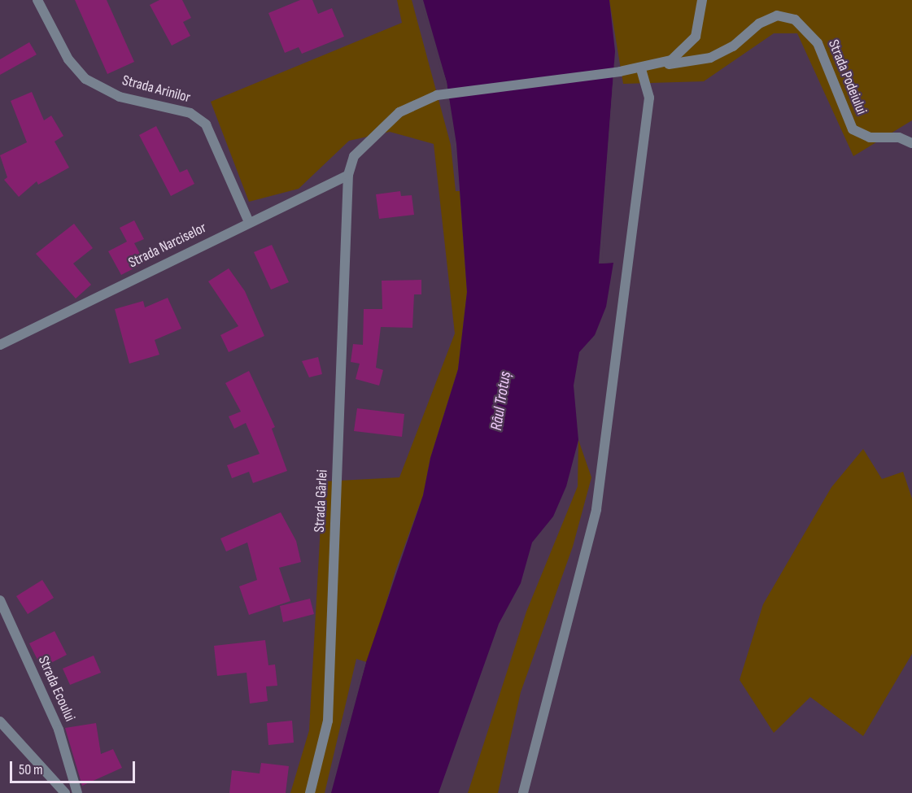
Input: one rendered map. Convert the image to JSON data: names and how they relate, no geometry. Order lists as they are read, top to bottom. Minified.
{"streets":{"street":["Strada Podeiului","Strada Arinilor","Strada Narciselor","Strada Gârlei","Strada Ecoului"]},"crossings":[["Strada Podeiului","Strada Narciselor"],["Strada Podeiului","Strada Gârlei"],["Strada Arinilor","Strada Narciselor"],["Strada Narciselor","Strada Gârlei"]],"water":["Râul Trotuș"],"scale_bar":"50 m"}
